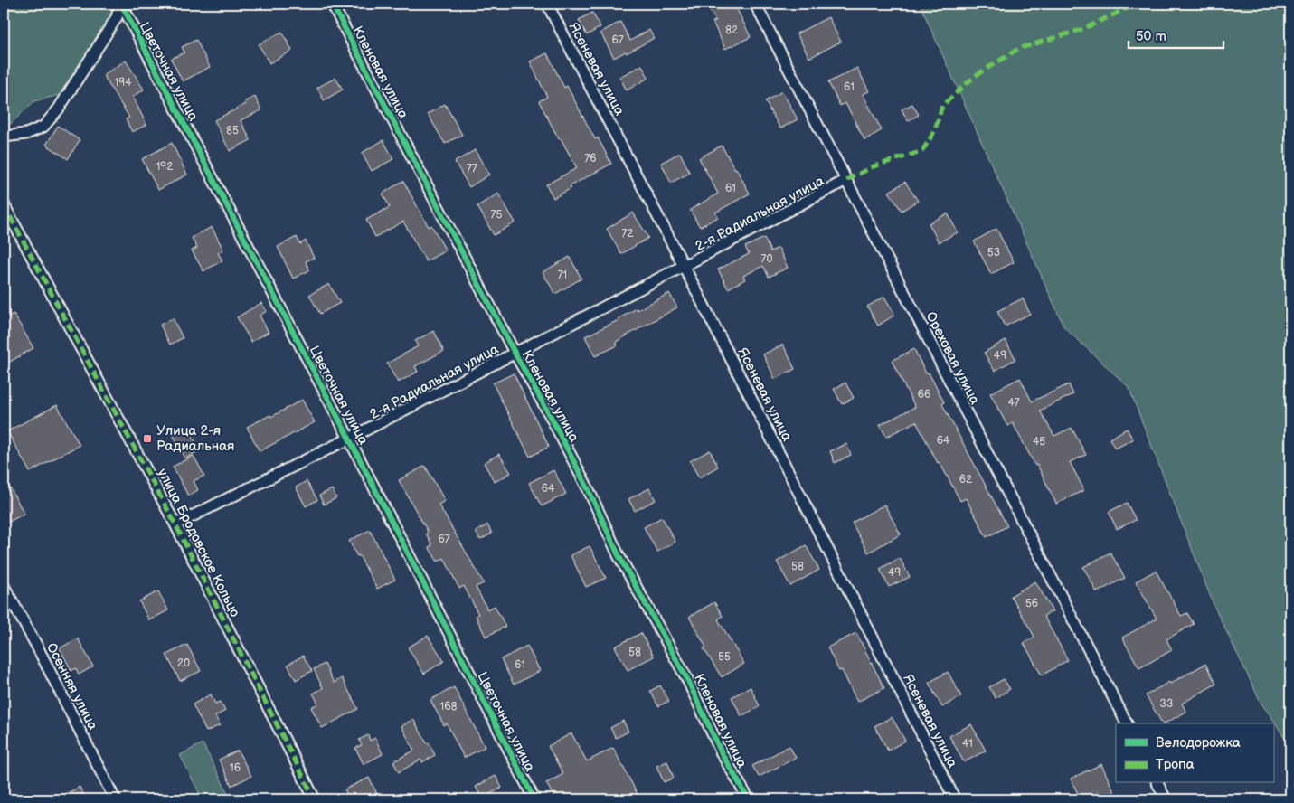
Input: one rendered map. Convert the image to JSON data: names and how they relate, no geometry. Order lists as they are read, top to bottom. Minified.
{"streets":{"street":["Ясеневая улица","Цветочная улица","Кленовая улица","2-я Радиальная улица","Ореховая улица","улица Бродовское Кольцо","Осенняя улица"]},"crossings":[["Ясеневая улица","2-я Радиальная улица"],["Цветочная улица","2-я Радиальная улица"],["Кленовая улица","2-я Радиальная улица"],["2-я Радиальная улица","Ореховая улица"],["2-я Радиальная улица","улица Бродовское Кольцо"]],"places":{"transit":["Улица 2-я Радиальная"]},"house_numbers":["82","67","194","61","85","76","192","77","61","75","72","53","70","71","49","66","47","64","45","62","64","67","58","49","56","58","55","20","61","33","168","41","16"],"legend":["Велодорожка","Тропа"],"scale_bar":"50 m"}
